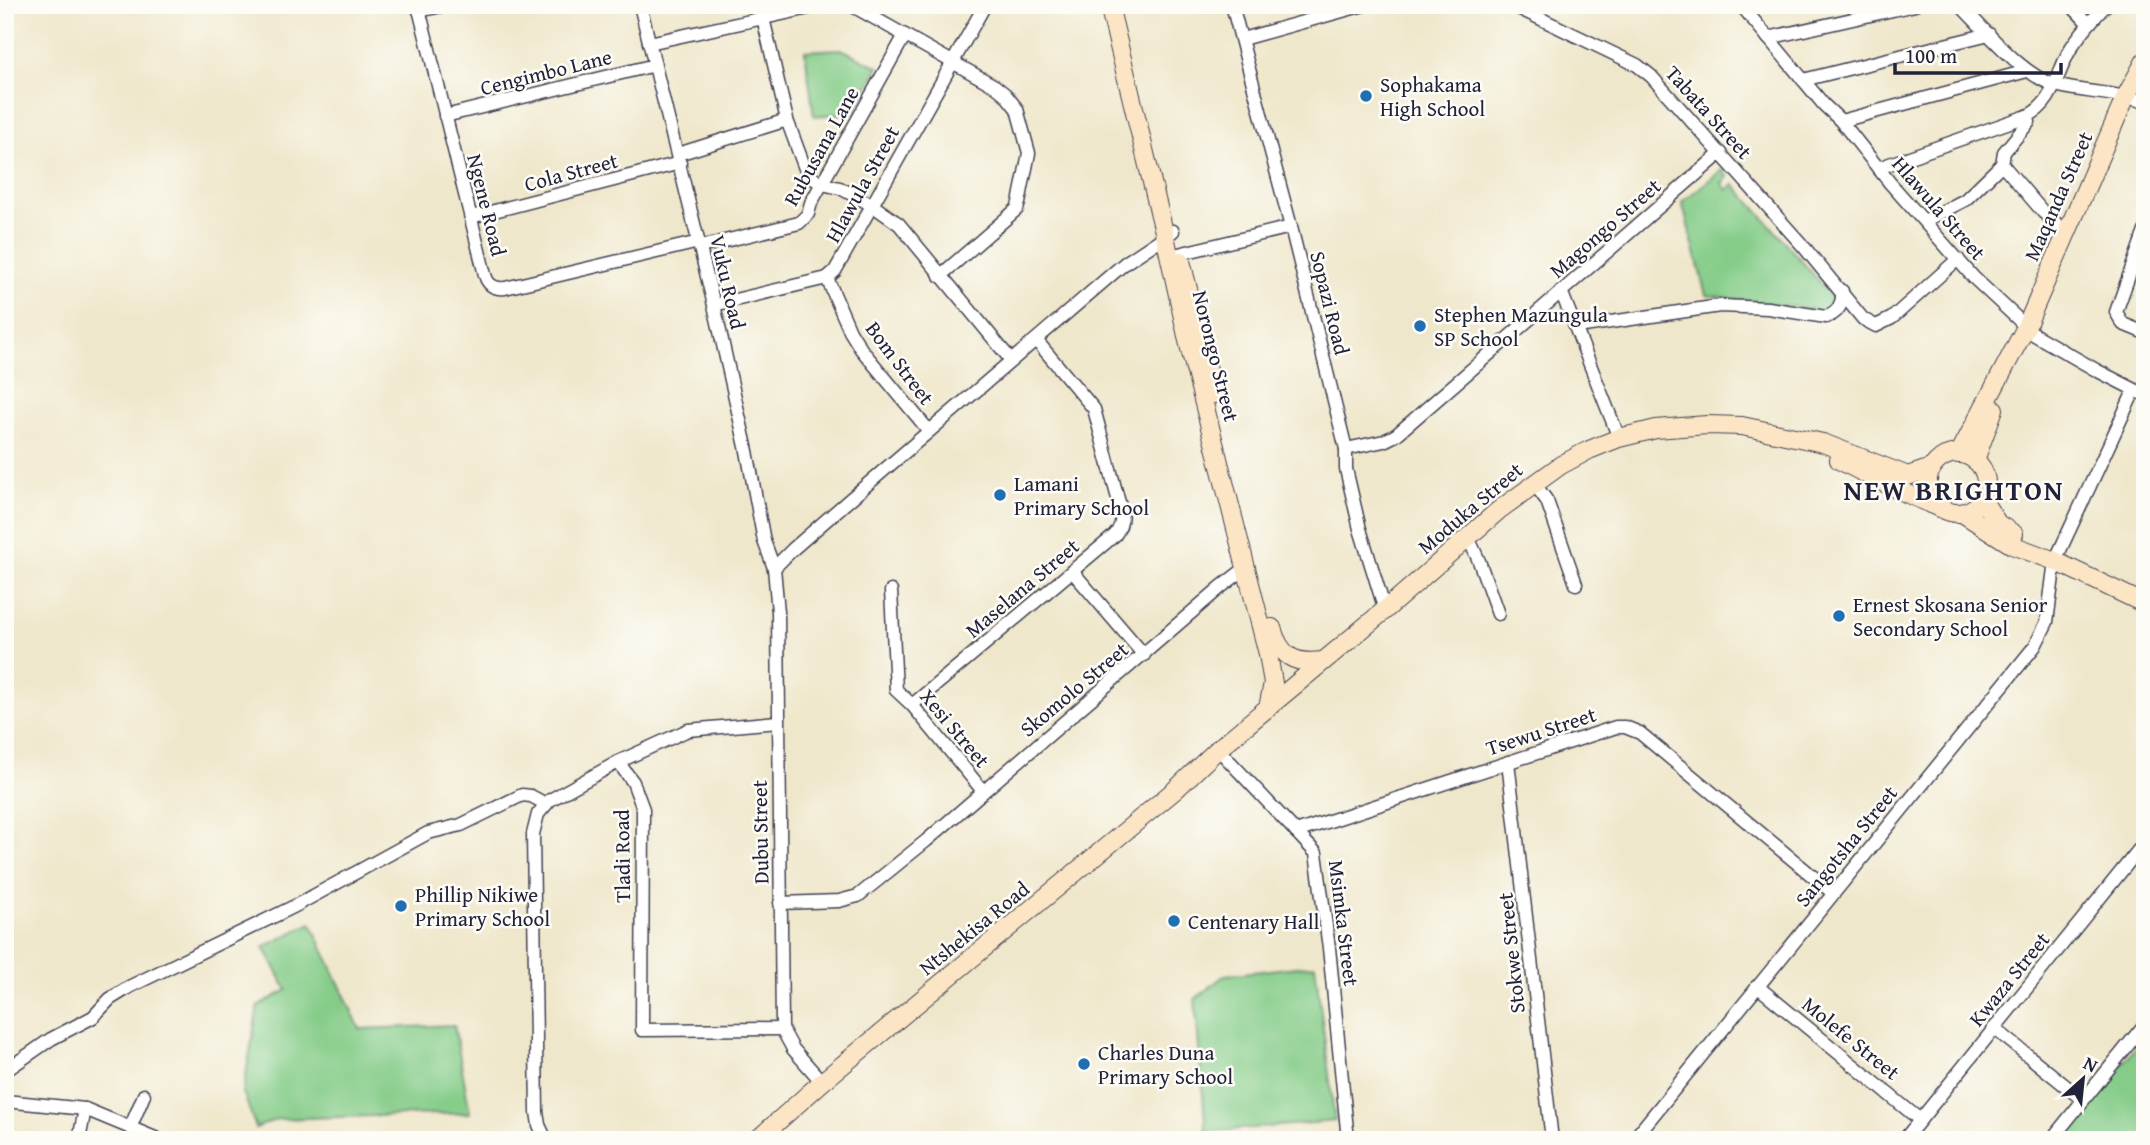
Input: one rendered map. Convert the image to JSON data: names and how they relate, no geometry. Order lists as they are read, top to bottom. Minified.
{"streets":{"street":["Cengimbo Lane","Tabata Street","Rubusana Lane","Cola Street","Hlawula Street","Maqanda Street","Ngene Road","Magongo Street","Vuku Road","Sopazi Road","Norongo Street","Bom Street","Moduka Street","Maselana Street","Skomolo Street","Xesi Street","Tsewu Street","Dubu Street","Sangotsha Street","Tladi Road","Msimka Street","Ntshekisa Road","Stokwe Street","Kwaza Street","Molefe Street"]},"crossings":[["Cengimbo Lane","Ngene Road"],["Cengimbo Lane","Vuku Road"],["Tabata Street","Hlawula Street"],["Tabata Street","Magongo Street"],["Rubusana Lane","Ngene Road"],["Rubusana Lane","Vuku Road"],["Cola Street","Ngene Road"],["Cola Street","Vuku Road"],["Hlawula Street","Maqanda Street"],["Hlawula Street","Bom Street"],["Hlawula Street","Sangotsha Street"],["Maqanda Street","Moduka Street"],["Ngene Road","Vuku Road"],["Magongo Street","Sopazi Road"],["Vuku Road","Dubu Street"],["Sopazi Road","Moduka Street"],["Norongo Street","Moduka Street"],["Norongo Street","Skomolo Street"],["Moduka Street","Msimka Street"],["Moduka Street","Ntshekisa Road"],["Maselana Street","Xesi Street"],["Skomolo Street","Xesi Street"],["Skomolo Street","Dubu Street"],["Tsewu Street","Sangotsha Street"],["Tsewu Street","Msimka Street"],["Tsewu Street","Stokwe Street"],["Dubu Street","Tladi Road"],["Sangotsha Street","Molefe Street"],["Msimka Street","Ntshekisa Road"],["Kwaza Street","Molefe Street"]],"districts":["NEW BRIGHTON"],"places":["Sophakama High School","Stephen Mazungula SP School","Lamani Primary School","Ernest Skosana Senior Secondary School","Phillip Nikiwe Primary School","Centenary Hall","Charles Duna Primary School"],"scale_bar":"100 m","north":"top right"}
